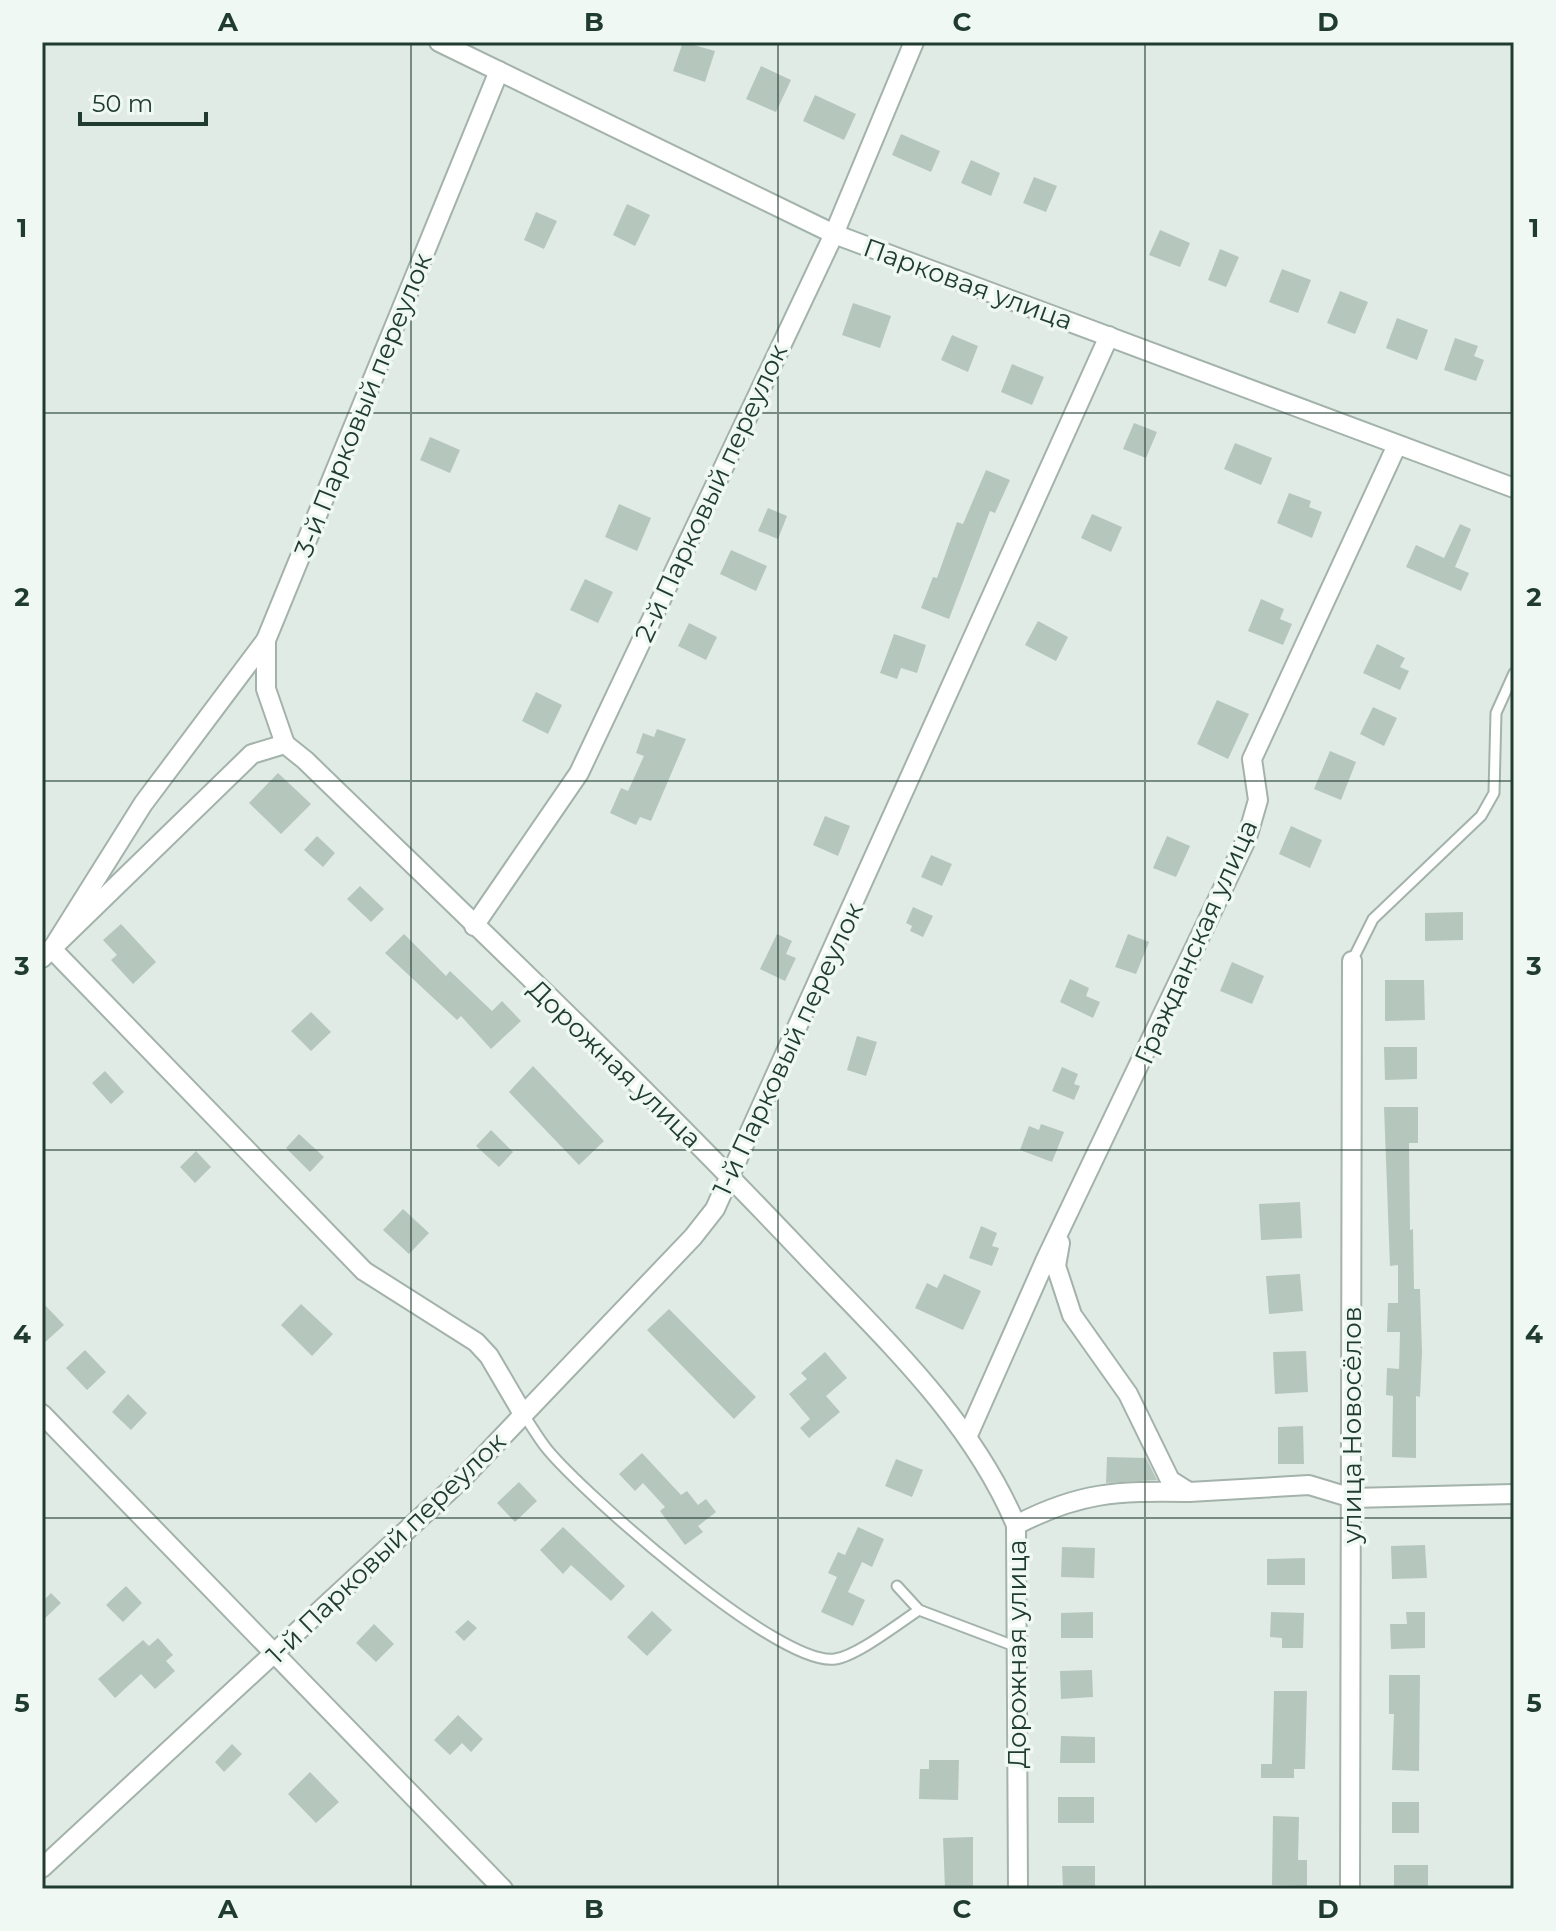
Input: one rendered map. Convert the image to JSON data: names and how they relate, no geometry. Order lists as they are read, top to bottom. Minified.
{"streets":{"street":["Парковая улица","3-й Парковый переулок","2-й Парковый переулок","Гражданская улица","1-й Парковый переулок","Дорожная улица","улица Новосёлов"]},"crossings":[["Парковая улица","3-й Парковый переулок"],["Парковая улица","2-й Парковый переулок"],["Парковая улица","Гражданская улица"],["Парковая улица","1-й Парковый переулок"],["3-й Парковый переулок","Дорожная улица"],["2-й Парковый переулок","Дорожная улица"],["Гражданская улица","Дорожная улица"],["1-й Парковый переулок","Дорожная улица"]],"scale_bar":"50 m","grid":{"columns":["A","B","C","D"],"rows":["1","2","3","4","5"]}}
